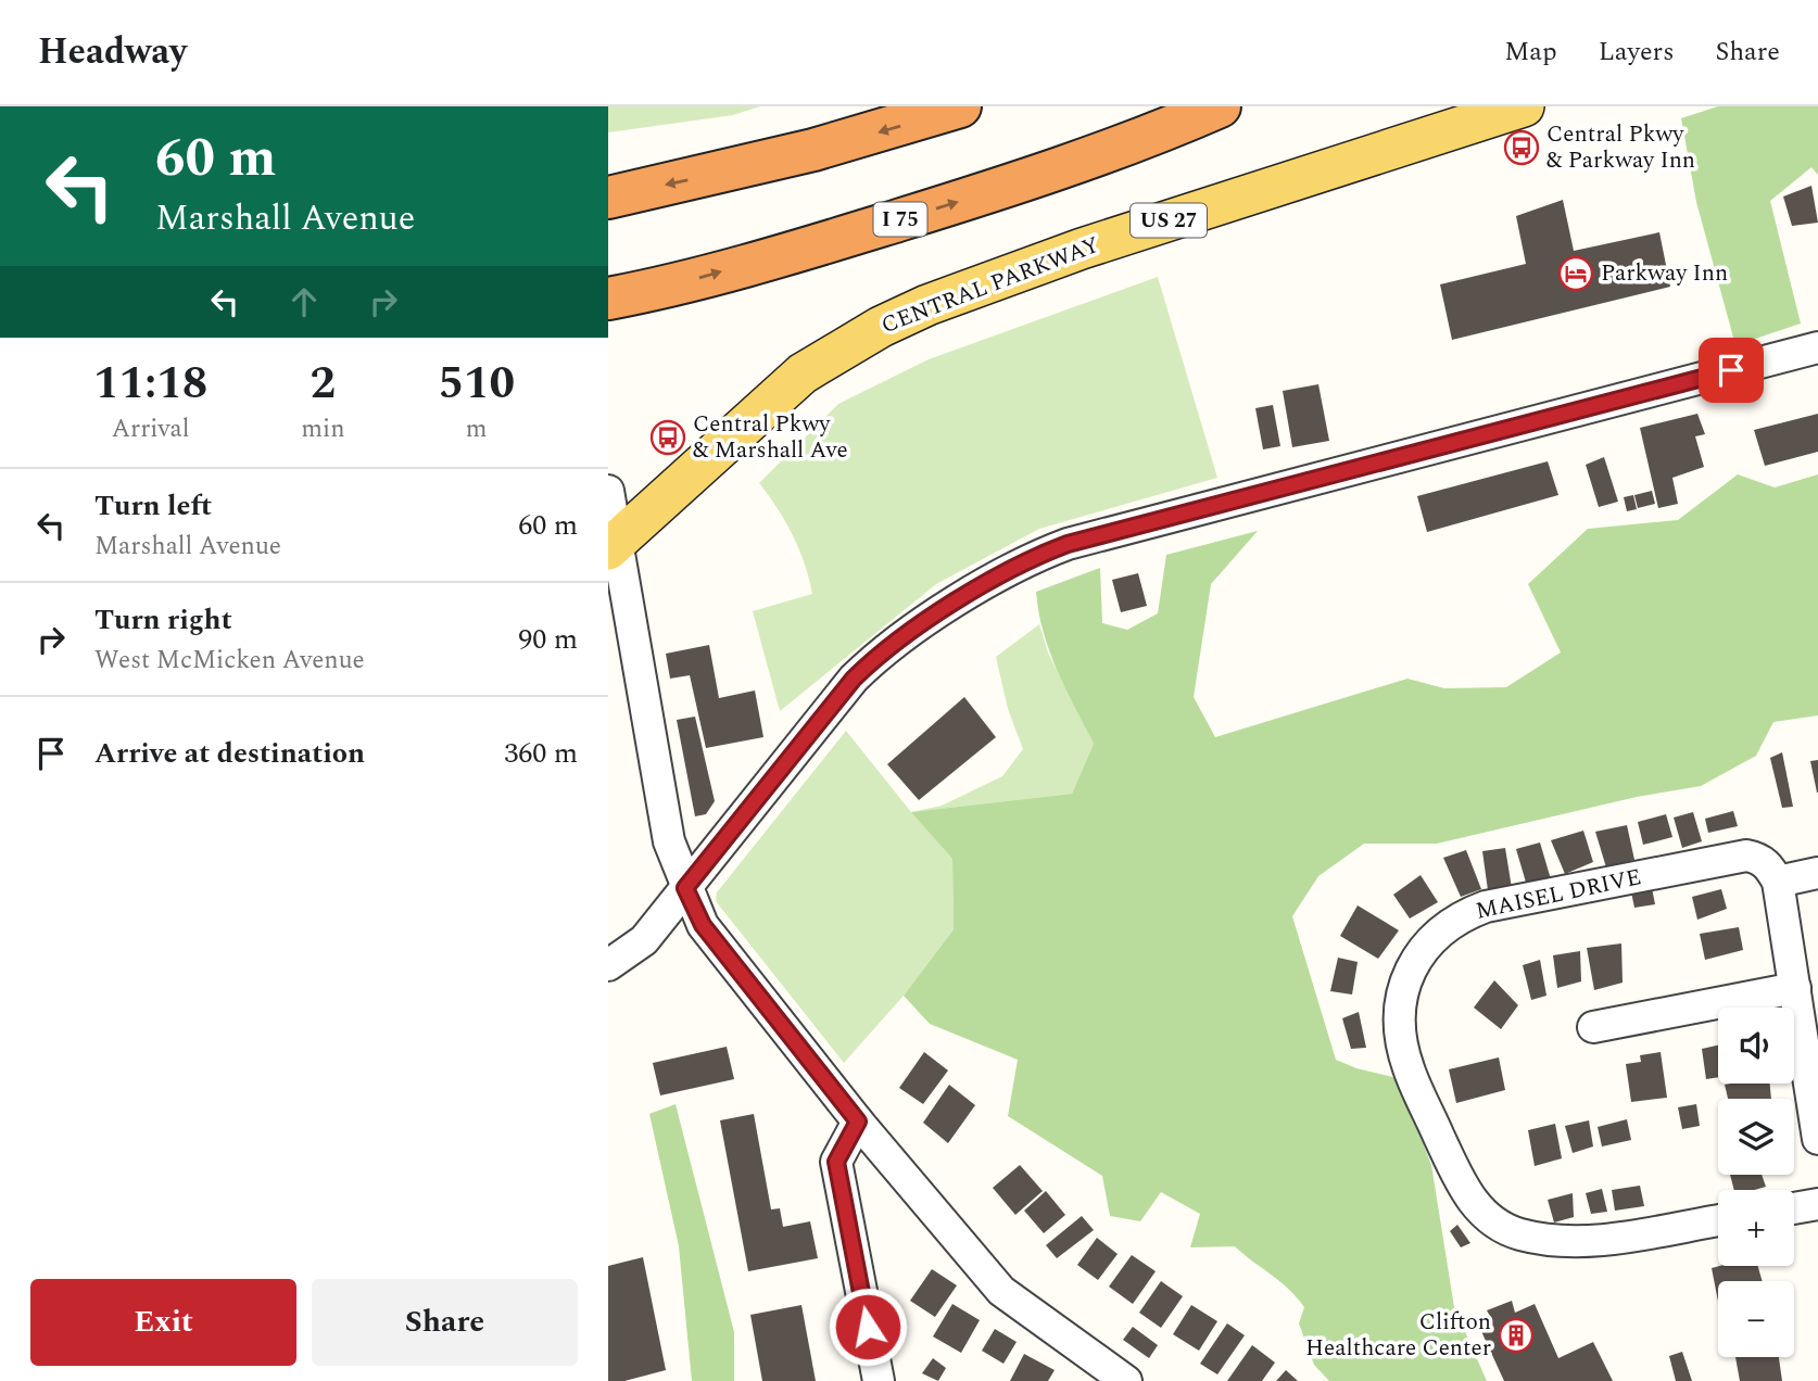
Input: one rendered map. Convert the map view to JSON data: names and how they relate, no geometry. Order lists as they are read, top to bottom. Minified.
{"streets":{"highway":["I 75"],"main road":["US 27","CENTRAL PARKWAY"],"street":["MAISEL DRIVE"]},"places":{"bus stop":["Central Pkwy & Parkway Inn","Central Pkwy & Marshall Ave"],"hotel":["Parkway Inn"],"building":["Clifton Healthcare Center"]},"page":{"header":"Headway","nav":["Map","Layers","Share"],"turn":["60 m","Marshall Avenue"],"eta":["11:18","Arrival","2","min","510","m"],"list":[{"name":"Turn left","note":"Marshall Avenue","value":"60 m"},{"name":"Turn right","note":"West McMicken Avenue","value":"90 m"},{"name":"Arrive at destination","value":"360 m"}],"map_buttons":["+","−"],"buttons":["Exit","Share"]}}
